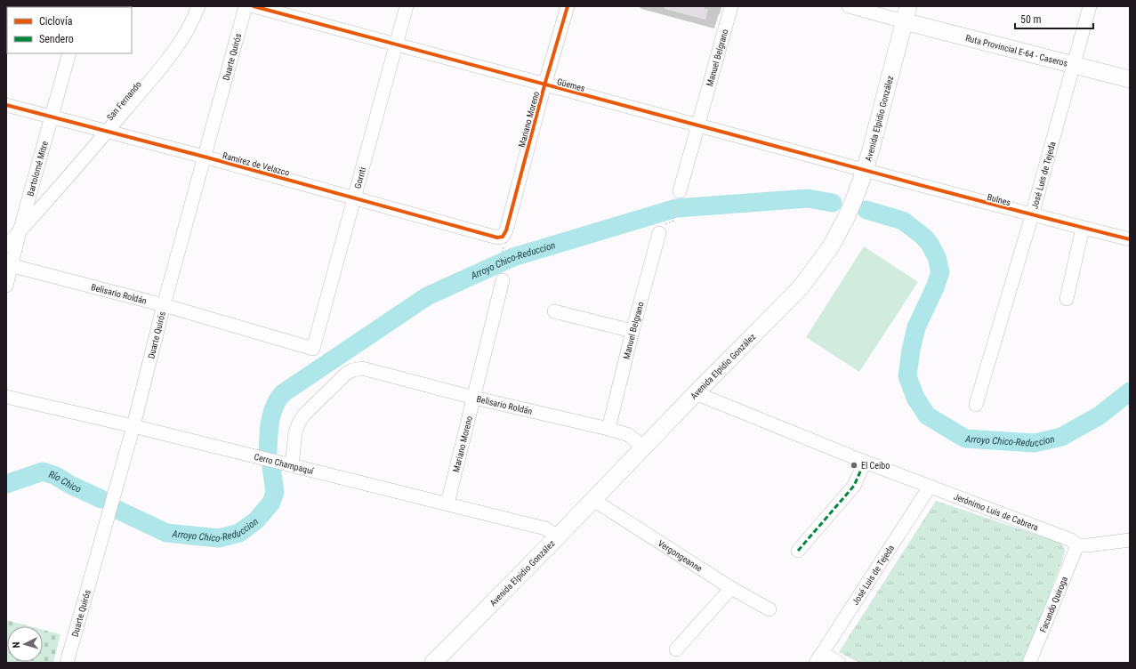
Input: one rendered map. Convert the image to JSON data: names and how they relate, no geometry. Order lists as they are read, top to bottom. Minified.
{"streets":{"main road":["Ruta Provincial E-64 - Caseros","Avenida Elpidio González"],"street":["Duarte Quirós","Manuel Belgrano","Güemes","San Fernando","Mariano Moreno","Ramírez de Velazco","Bartolomé Mitre","José Luis de Tejeda","Gorriti","Bulnes","Belisario Roldán","Cerro Champaquí","Jerónimo Luis de Cabrera","Vergongeanne","Facundo Quiroga"]},"crossings":[["Ruta Provincial E-64 - Caseros","Avenida Elpidio González"],["Ruta Provincial E-64 - Caseros","José Luis de Tejeda"],["Duarte Quirós","Ramírez de Velazco"],["Duarte Quirós","Belisario Roldán"],["Duarte Quirós","Cerro Champaquí"],["Manuel Belgrano","Güemes"],["Manuel Belgrano","Belisario Roldán"],["Güemes","Avenida Elpidio González"],["Güemes","Mariano Moreno"],["Güemes","Gorriti"],["Güemes","Bulnes"],["San Fernando","Ramírez de Velazco"],["San Fernando","Bartolomé Mitre"],["Avenida Elpidio González","Bulnes"],["Avenida Elpidio González","Belisario Roldán"],["Avenida Elpidio González","Cerro Champaquí"],["Avenida Elpidio González","Jerónimo Luis de Cabrera"],["Avenida Elpidio González","Vergongeanne"],["Mariano Moreno","Ramírez de Velazco"],["Mariano Moreno","Belisario Roldán"],["Mariano Moreno","Cerro Champaquí"],["Ramírez de Velazco","Bartolomé Mitre"],["Ramírez de Velazco","Gorriti"],["Bartolomé Mitre","Belisario Roldán"],["José Luis de Tejeda","Bulnes"],["José Luis de Tejeda","Jerónimo Luis de Cabrera"],["Gorriti","Belisario Roldán"],["Belisario Roldán","Cerro Champaquí"],["Jerónimo Luis de Cabrera","Facundo Quiroga"]],"water":["Arroyo Chico-Reduccion","Río Chico"],"places":["El Ceibo"],"legend":["Ciclovía","Sendero"],"scale_bar":"50 m","north":"left"}
